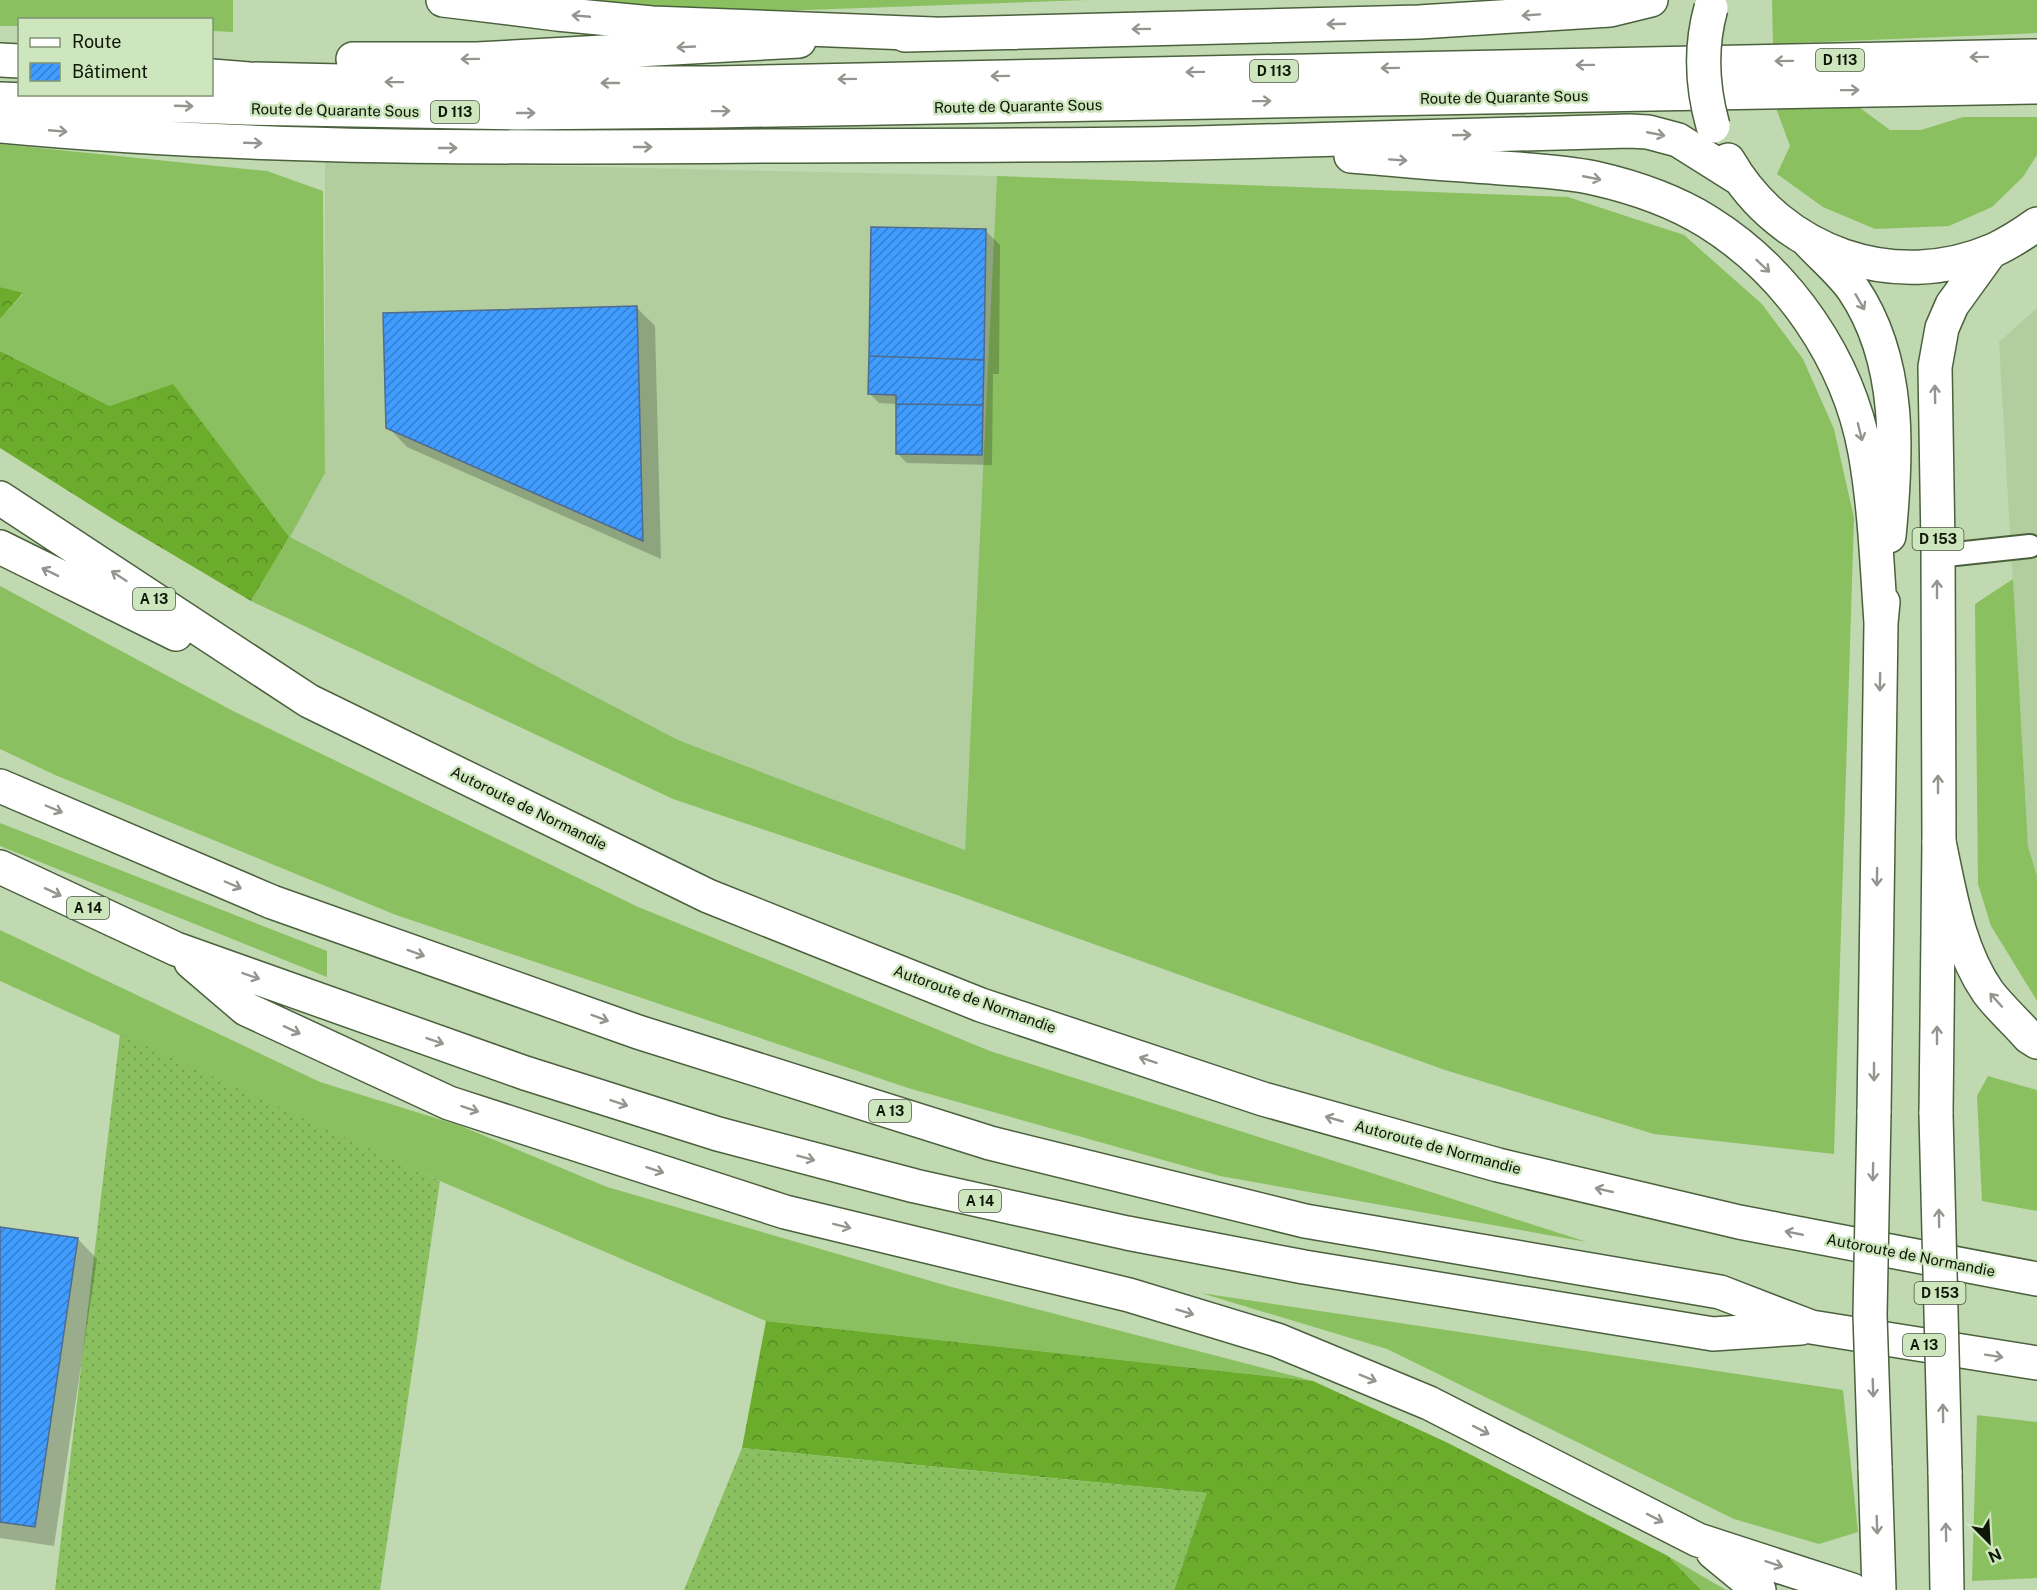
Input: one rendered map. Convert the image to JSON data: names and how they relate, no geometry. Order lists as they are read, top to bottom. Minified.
{"streets":{"main road":["D 113","Route de Quarante Sous","D 153","A 13","Autoroute de Normandie","A 14"]},"crossings":[["A 13","A 14"]],"legend":["Route","Bâtiment"],"north":"bottom right"}
